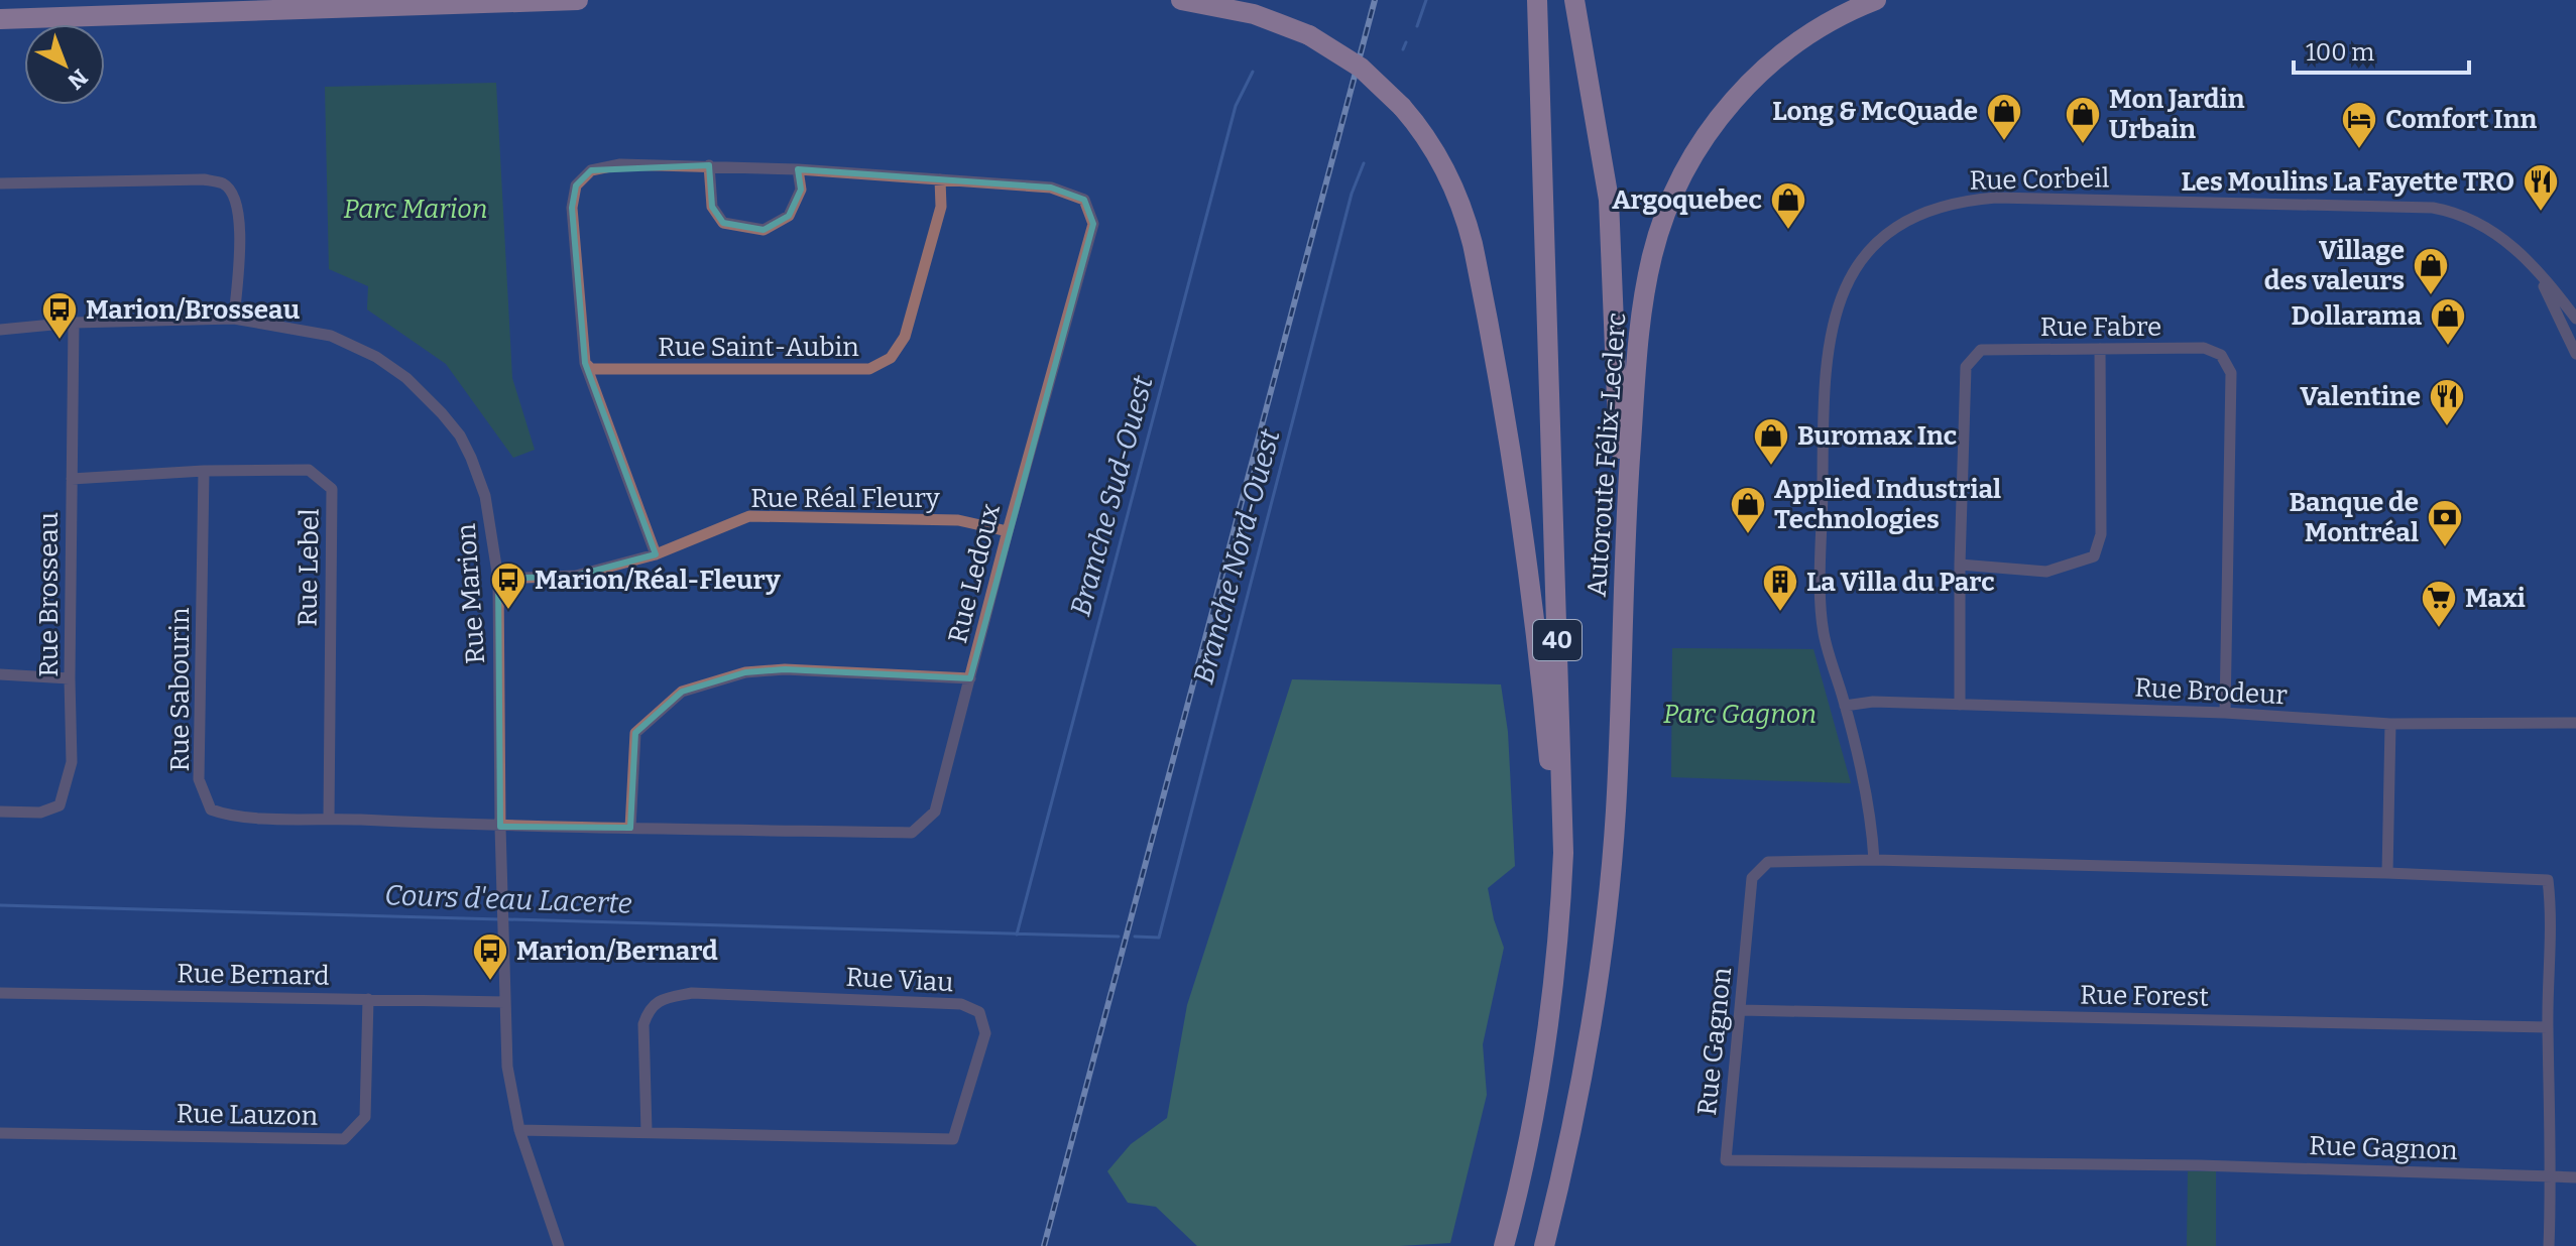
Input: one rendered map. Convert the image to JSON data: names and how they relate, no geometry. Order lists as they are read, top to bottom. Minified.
{"streets":{"highway":["Autoroute Félix-Leclerc","40"],"street":["Rue Corbeil","Rue Fabre","Rue Saint-Aubin","Rue Réal Fleury","Rue Lebel","Rue Ledoux","Rue Marion","Rue Brosseau","Rue Sabourin","Rue Brodeur","Rue Bernard","Rue Viau","Rue Forest","Rue Gagnon","Rue Lauzon"]},"crossings":[["Rue Corbeil","Rue Brodeur"],["Rue Corbeil","Rue Gagnon"],["Rue Fabre","Rue Brodeur"],["Rue Saint-Aubin","Rue Ledoux"],["Rue Réal Fleury","Rue Ledoux"],["Rue Réal Fleury","Rue Marion"],["Rue Lebel","Rue Brosseau"],["Rue Lebel","Rue Sabourin"],["Rue Ledoux","Rue Marion"],["Rue Ledoux","Rue Sabourin"],["Rue Marion","Rue Brosseau"],["Rue Marion","Rue Sabourin"],["Rue Marion","Rue Bernard"],["Rue Marion","Rue Viau"],["Rue Bernard","Rue Lauzon"],["Rue Forest","Rue Gagnon"]],"water":["Branche Sud-Ouest","Branche Nord-Ouest","Cours d'eau Lacerte"],"parks":["Parc Marion","Parc Gagnon"],"places":{"shop":["Long & McQuade","Mon Jardin Urbain","Argoquebec","Village des valeurs","Dollarama","Buromax Inc","Applied Industrial Technologies"],"hotel":["Comfort Inn"],"restaurant":["Les Moulins La Fayette TRO","Valentine"],"bus stop":["Marion/Brosseau","Marion/Réal-Fleury","Marion/Bernard"],"bank":["Banque de Montréal"],"building":["La Villa du Parc"],"supermarket":["Maxi"]},"scale_bar":"100 m","north":"bottom right"}
